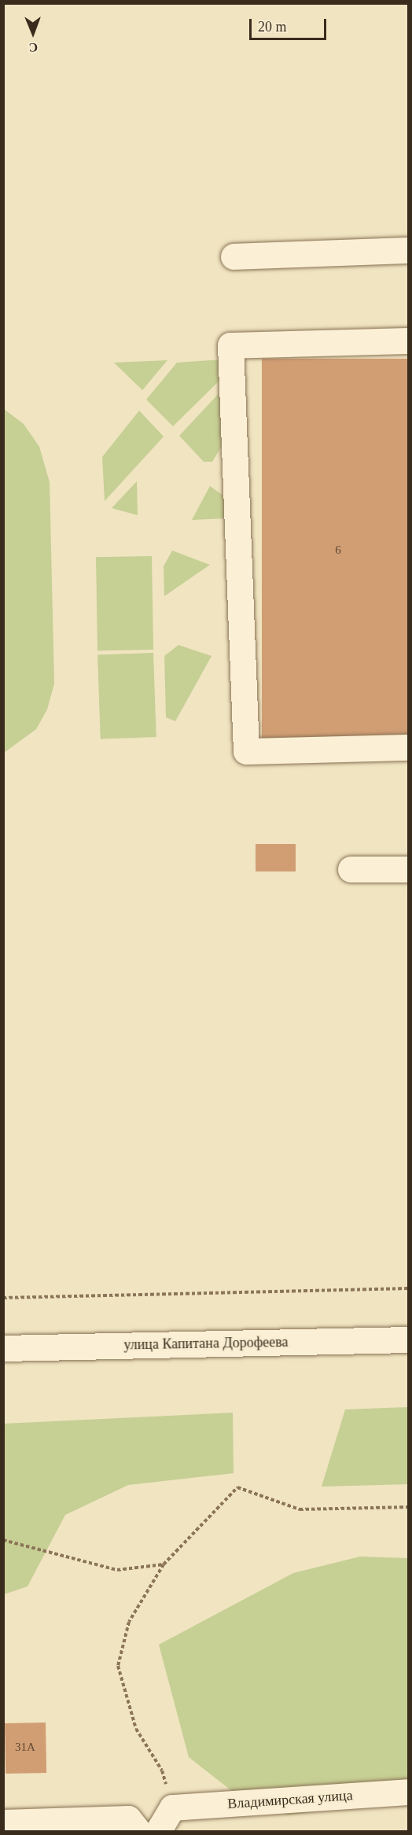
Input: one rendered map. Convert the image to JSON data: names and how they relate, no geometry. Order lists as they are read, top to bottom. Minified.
{"streets":{"street":["улица Капитана Дорофеева","Владимирская улица"]},"house_numbers":["6","31А"],"scale_bar":"20 m","north":"bottom"}
